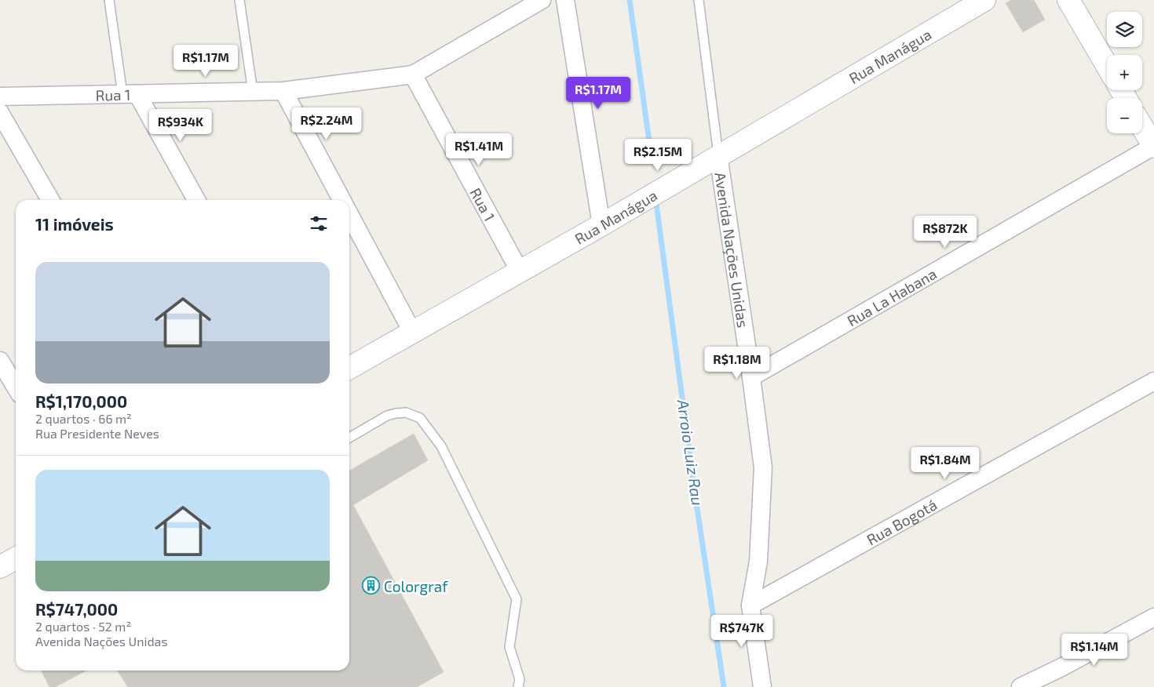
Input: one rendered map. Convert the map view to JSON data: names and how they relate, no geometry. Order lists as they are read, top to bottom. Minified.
{"streets":{"street":["Rua Manágua","Rua 1","Avenida Nações Unidas","Rua La Habana","Rua Bogotá"]},"crossings":[["Rua Manágua","Rua 1"],["Rua Manágua","Avenida Nações Unidas"],["Avenida Nações Unidas","Rua La Habana"],["Avenida Nações Unidas","Rua Bogotá"]],"water":["Arroio Luiz Rau"],"places":{"building":["Colorgraf"]},"page":{"map_buttons":["+","−"],"price":["R$1.17M","R$1.17M","R$2.24M","R$934K","R$1.41M","R$2.15M","R$872K","R$1.18M","R$1.84M","R$747K","R$1.14M"],"heading":"11 imóveis","list":[{"name":"R$1,170,000","note":"2 quartos · 66 m² · Rua Presidente Neves"},{"name":"R$747,000","note":"2 quartos · 52 m² · Avenida Nações Unidas"}]}}
